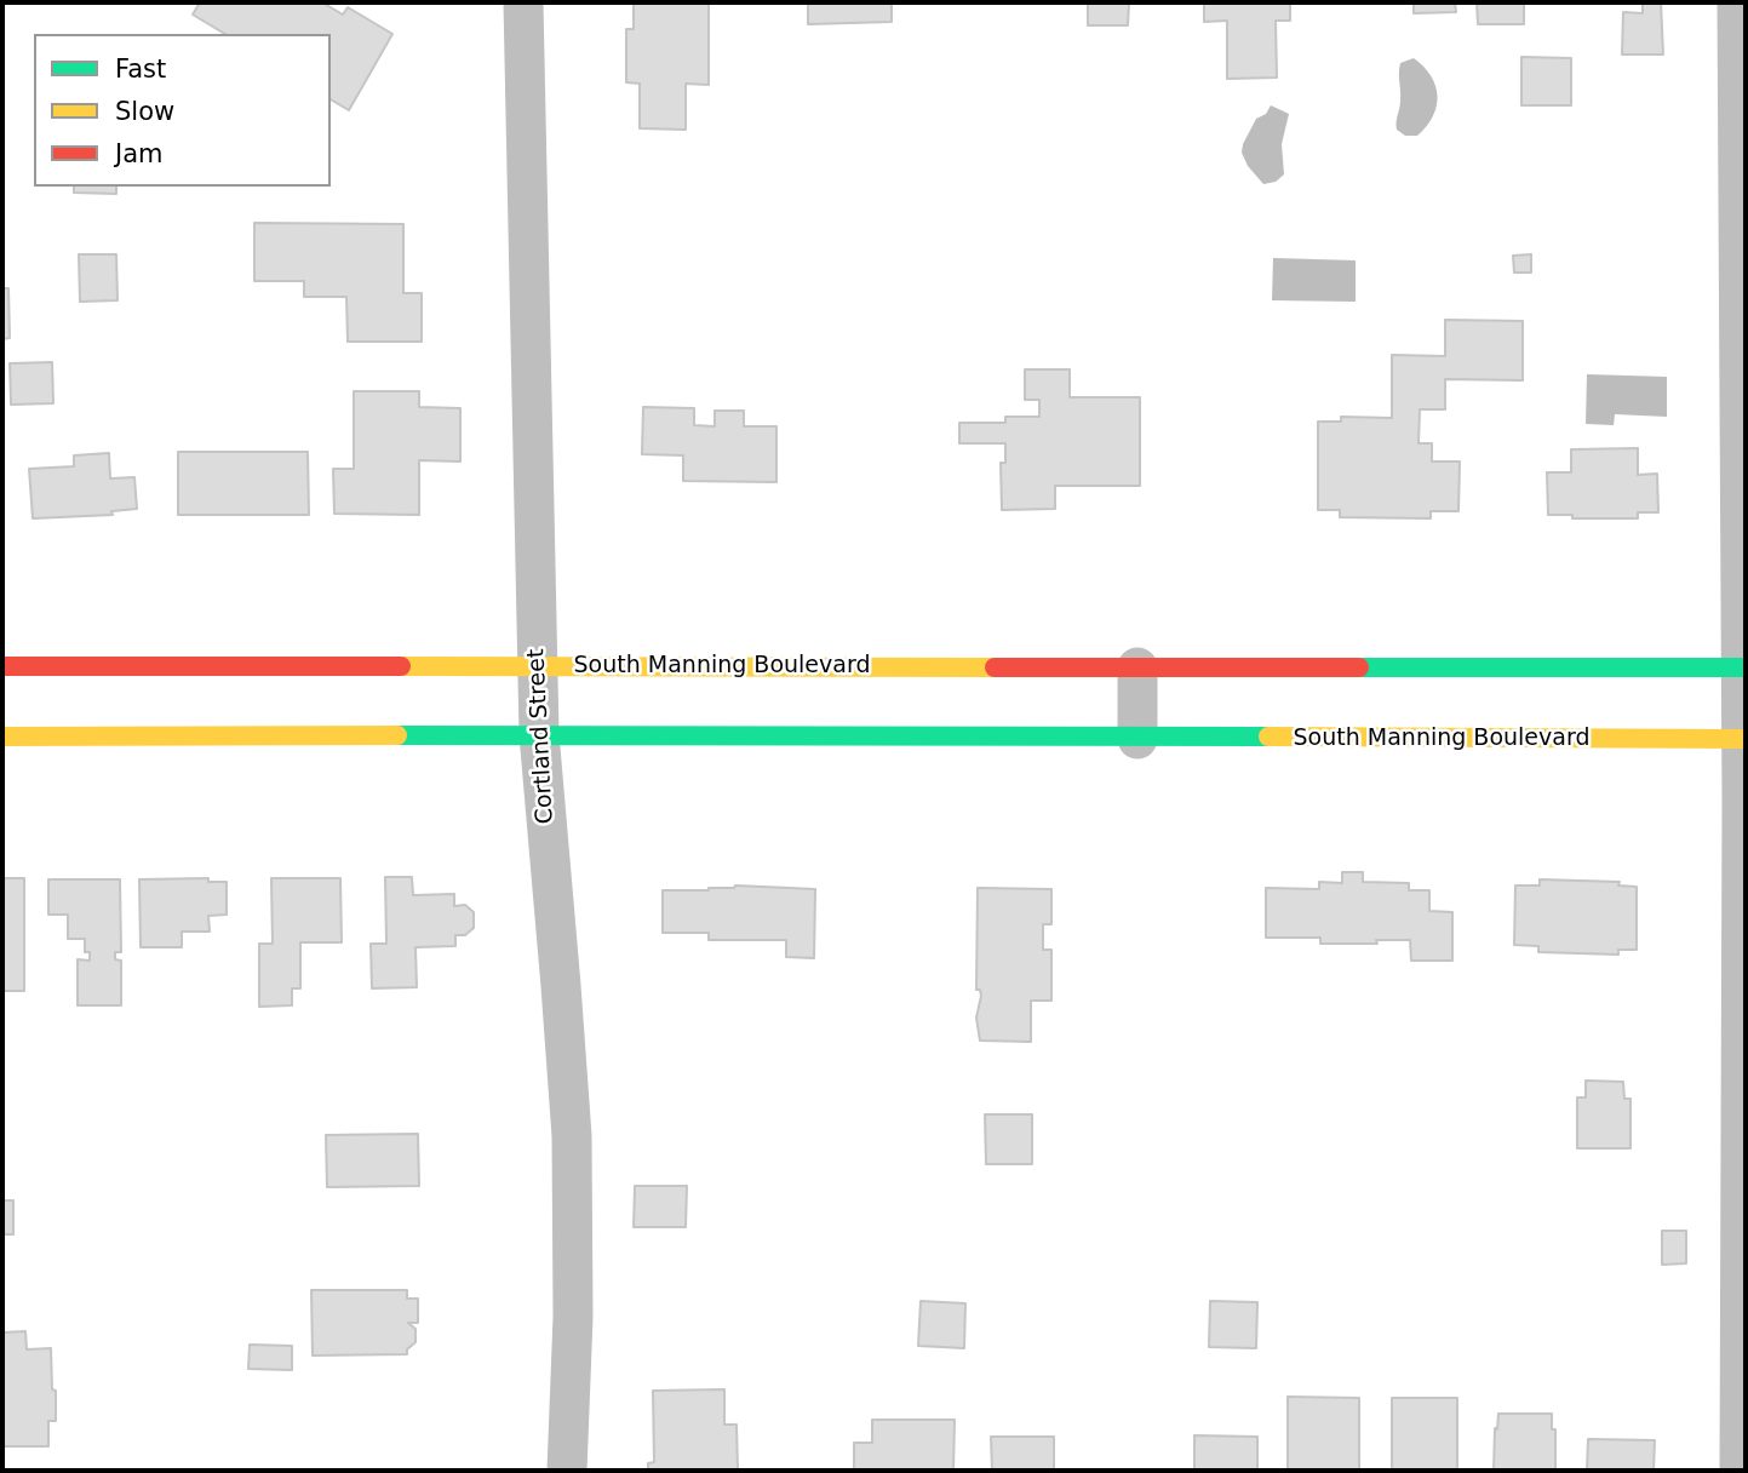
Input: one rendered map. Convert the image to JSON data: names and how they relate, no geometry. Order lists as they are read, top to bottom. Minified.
{"streets":{"street":["South Manning Boulevard","Cortland Street"]},"crossings":[["South Manning Boulevard","Cortland Street"]],"legend":["Fast","Slow","Jam"]}
